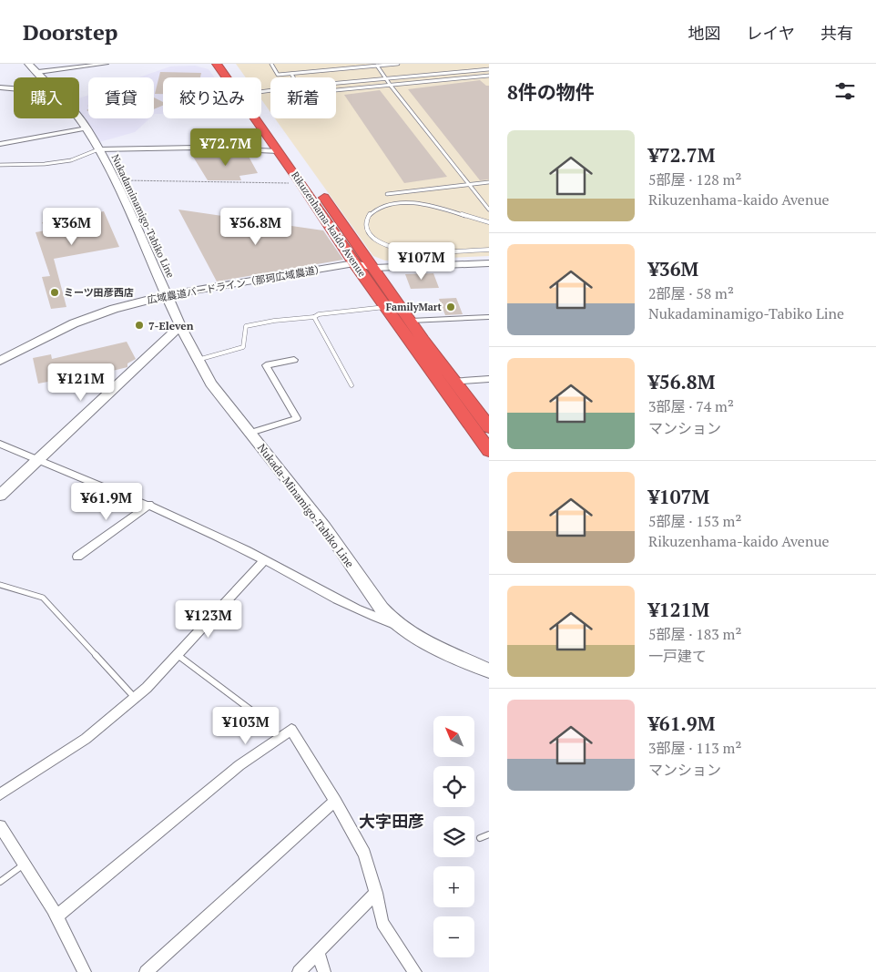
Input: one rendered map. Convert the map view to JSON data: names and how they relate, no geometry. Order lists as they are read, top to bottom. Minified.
{"streets":{"highway":["Rikuzenhama-kaido Avenue"],"main road":["Nukadaminamigo-Tabiko Line","広域農道バードライン（那珂広域農道）","Nukada-Minamigo-Tabiko Line"]},"crossings":[["Nukadaminamigo-Tabiko Line","広域農道バードライン（那珂広域農道）"],["Nukadaminamigo-Tabiko Line","Nukada-Minamigo-Tabiko Line"],["Rikuzenhama-kaido Avenue","広域農道バードライン（那珂広域農道）"],["広域農道バードライン（那珂広域農道）","Nukada-Minamigo-Tabiko Line"]],"districts":["大字田彦"],"places":["ミーツ田彦西店","FamilyMart","7-Eleven"],"north":"top left","page":{"header":"Doorstep","nav":["地図","レイヤ","共有"],"heading":"8件の物件","chip":["購入","賃貸","絞り込み","新着"],"list":[{"name":"¥72.7M","note":"5部屋 · 128 m² · Rikuzenhama-kaido Avenue"},{"name":"¥36M","note":"2部屋 · 58 m² · Nukadaminamigo-Tabiko Line"},{"name":"¥56.8M","note":"3部屋 · 74 m² · マンション"},{"name":"¥107M","note":"5部屋 · 153 m² · Rikuzenhama-kaido Avenue"},{"name":"¥121M","note":"5部屋 · 183 m² · 一戸建て"},{"name":"¥61.9M","note":"3部屋 · 113 m² · マンション"}],"price":["¥72.7M","¥36M","¥56.8M","¥107M","¥121M","¥61.9M","¥123M","¥103M"],"map_buttons":["+","−"]}}
